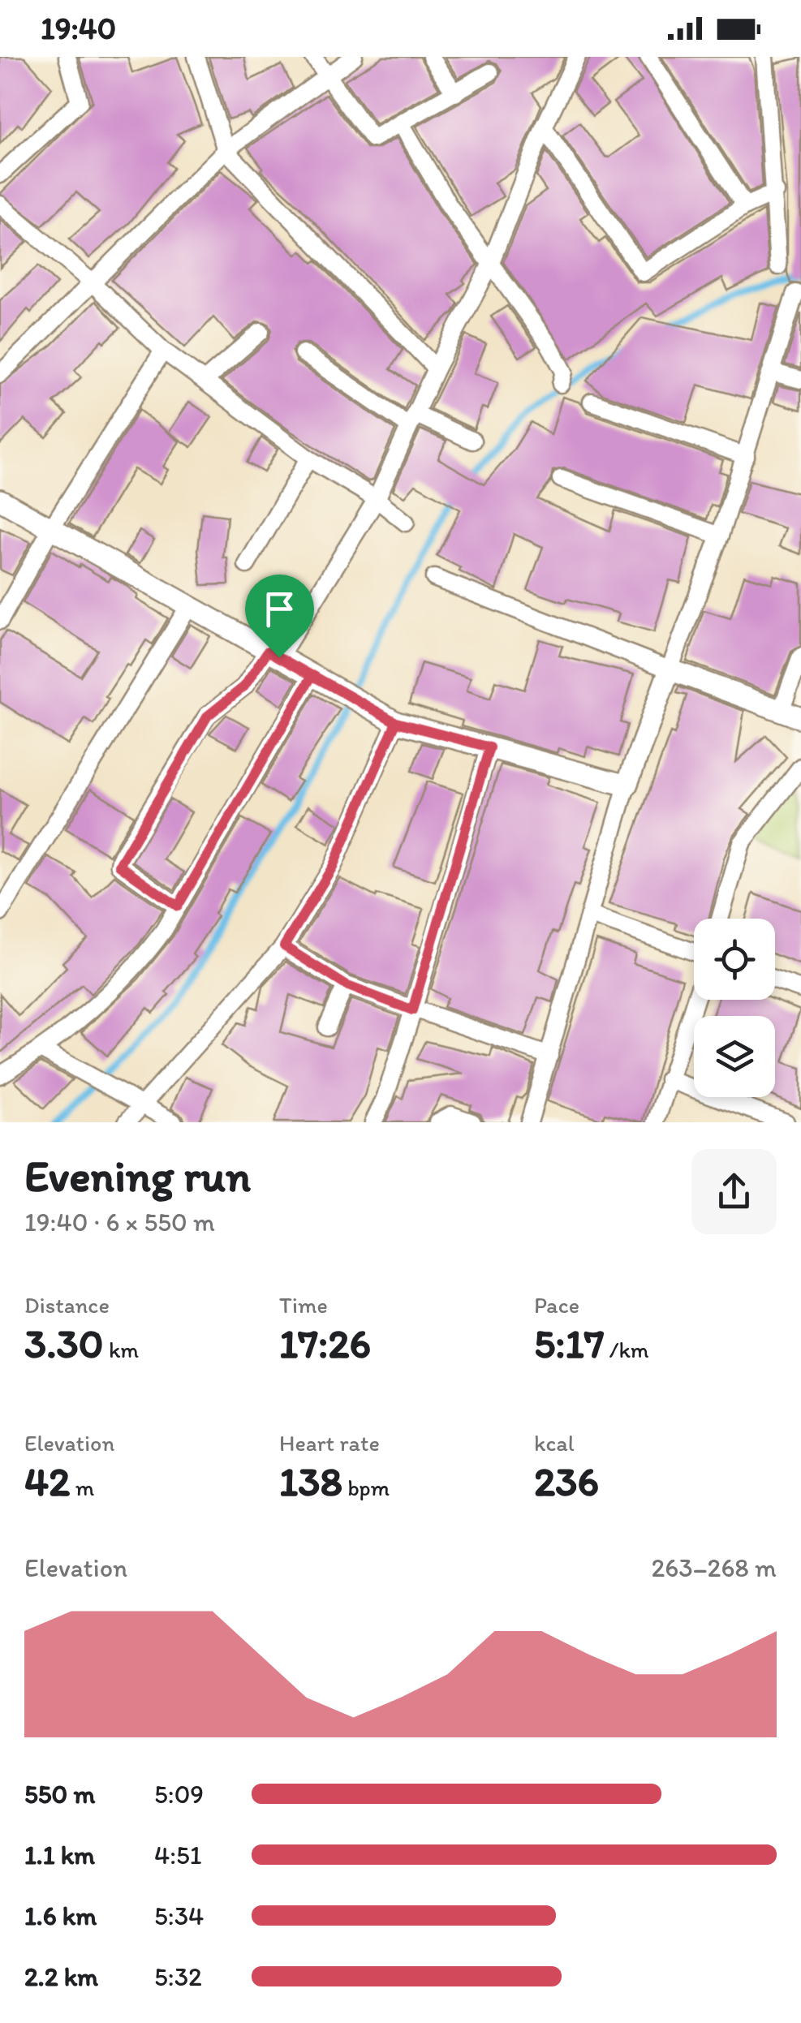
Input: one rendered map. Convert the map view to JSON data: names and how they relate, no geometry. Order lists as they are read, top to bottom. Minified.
{"page":{"status":"19:40","heading":["Evening run","19:40 · 6 × 550 m"],"stats":[["Distance","3.30 km"],["Time","17:26"],["Pace","5:17 /km"],["Elevation","42 m"],["Heart rate","138 bpm"],["kcal","236"]],"chart":["Elevation","263–268 m"],"list":[{"name":"550 m","note":"5:09"},{"name":"1.1 km","note":"4:51"},{"name":"1.6 km","note":"5:34"},{"name":"2.2 km","note":"5:32"}]}}
